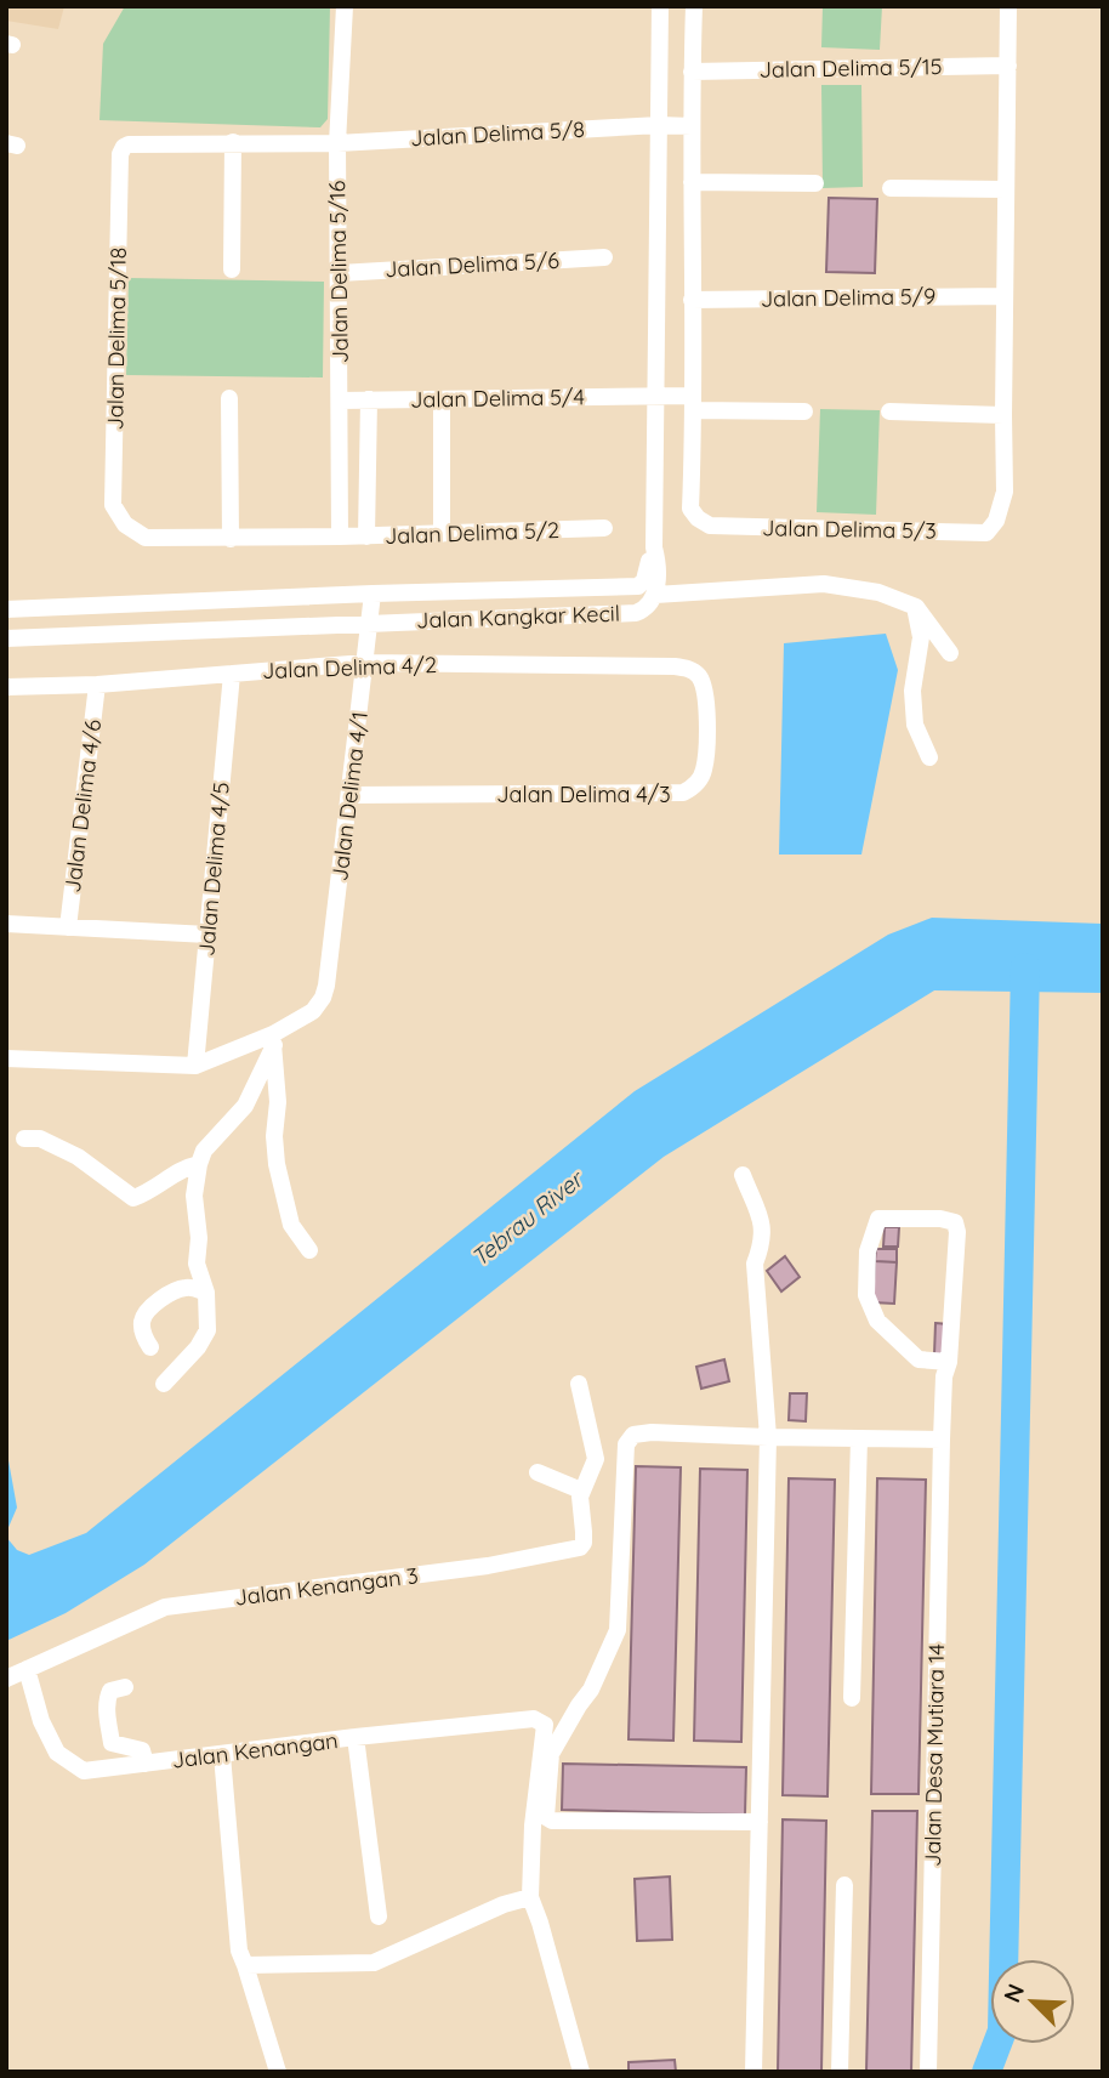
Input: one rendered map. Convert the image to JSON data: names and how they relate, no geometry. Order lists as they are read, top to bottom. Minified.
{"streets":{"street":["Jalan Delima 5/15","Jalan Delima 5/8","Jalan Delima 5/6","Jalan Delima 5/16","Jalan Delima 5/9","Jalan Delima 5/18","Jalan Delima 5/4","Jalan Delima 5/3","Jalan Delima 5/2","Jalan Kangkar Kecil","Jalan Delima 4/2","Jalan Delima 4/3","Jalan Delima 4/1","Jalan Delima 4/6","Jalan Delima 4/5","Jalan Kenangan 3","Jalan Kenangan","Jalan Desa Mutiara 14"]},"crossings":[["Jalan Delima 5/15","Jalan Delima 5/3"],["Jalan Delima 5/8","Jalan Delima 5/16"],["Jalan Delima 5/8","Jalan Delima 5/18"],["Jalan Delima 5/8","Jalan Delima 5/3"],["Jalan Delima 5/6","Jalan Delima 5/16"],["Jalan Delima 5/16","Jalan Delima 5/18"],["Jalan Delima 5/16","Jalan Delima 5/4"],["Jalan Delima 5/16","Jalan Delima 5/2"],["Jalan Delima 5/9","Jalan Delima 5/3"],["Jalan Delima 5/18","Jalan Delima 5/2"],["Jalan Delima 5/4","Jalan Delima 5/3"],["Jalan Kangkar Kecil","Jalan Delima 4/1"],["Jalan Delima 4/2","Jalan Delima 4/3"],["Jalan Delima 4/2","Jalan Delima 4/1"],["Jalan Delima 4/2","Jalan Delima 4/6"],["Jalan Delima 4/2","Jalan Delima 4/5"],["Jalan Delima 4/3","Jalan Delima 4/1"],["Jalan Kenangan 3","Jalan Kenangan"]],"water":["Tebrau River"],"north":"top left"}
